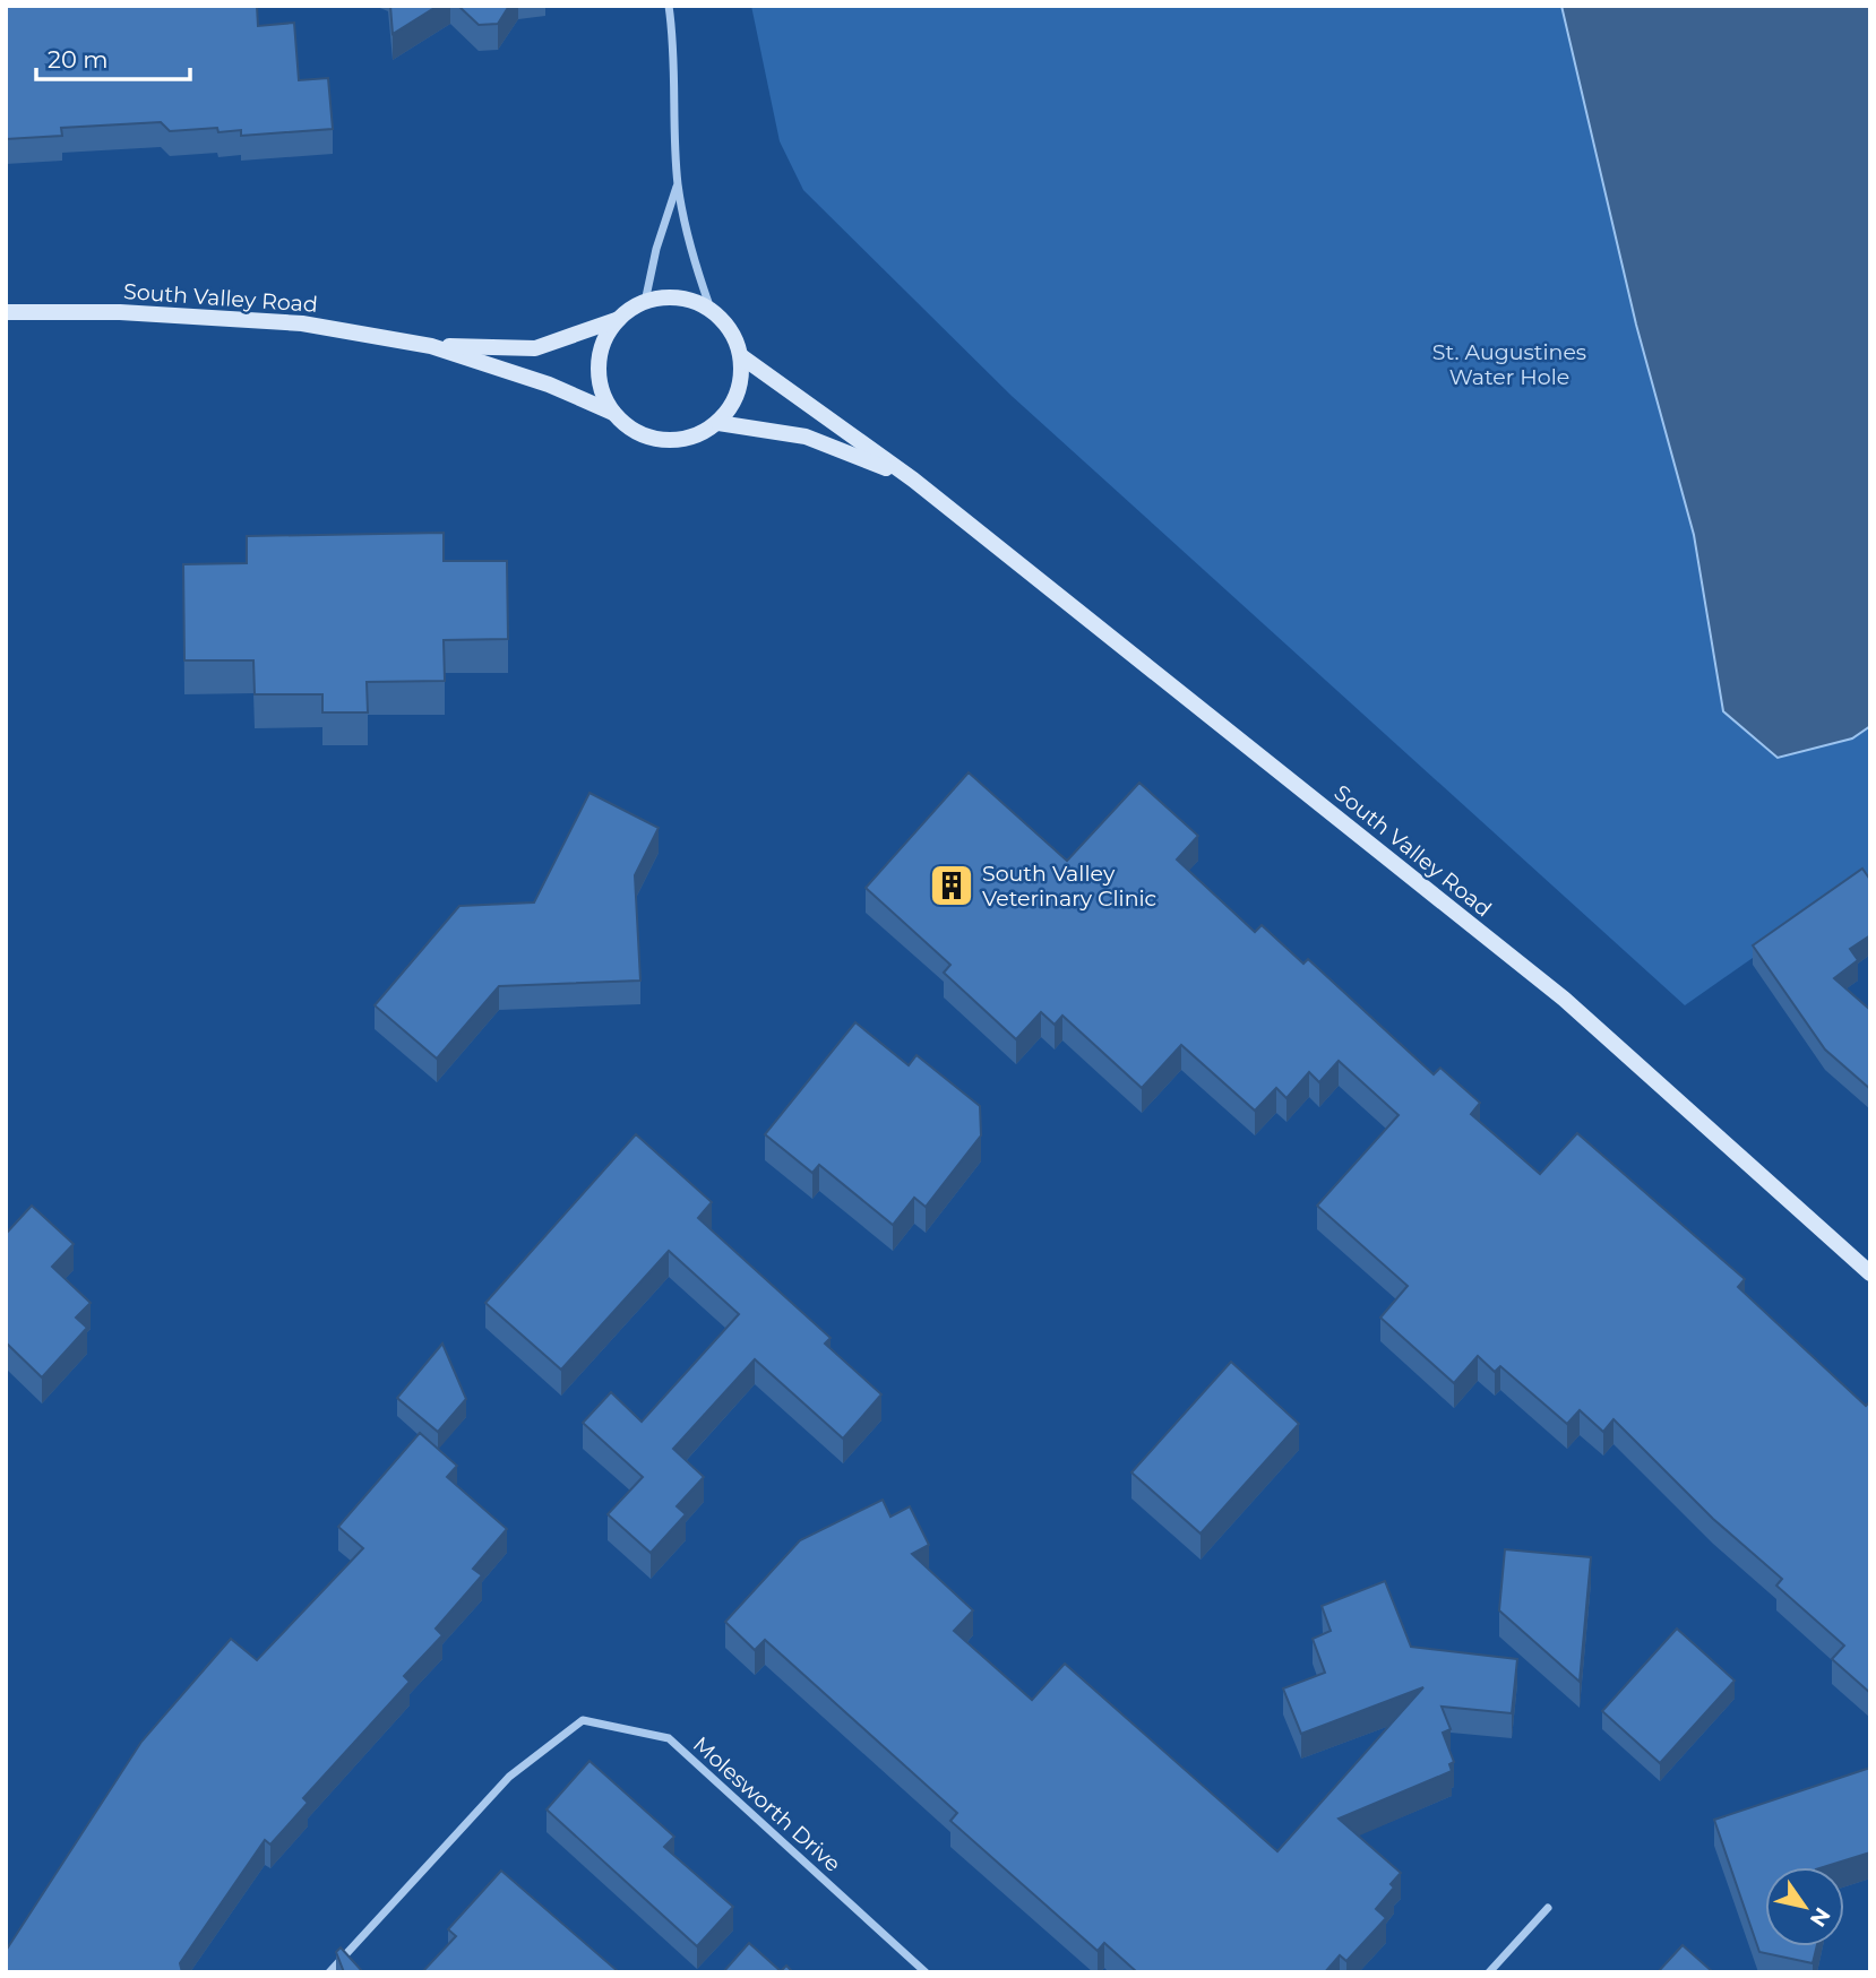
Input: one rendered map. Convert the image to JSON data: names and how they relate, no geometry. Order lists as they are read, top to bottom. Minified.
{"streets":{"main road":["South Valley Road"],"street":["Molesworth Drive"]},"parks":["St. Augustines Water Hole"],"places":{"building":["South Valley Veterinary Clinic"]},"scale_bar":"20 m","north":"bottom right"}
